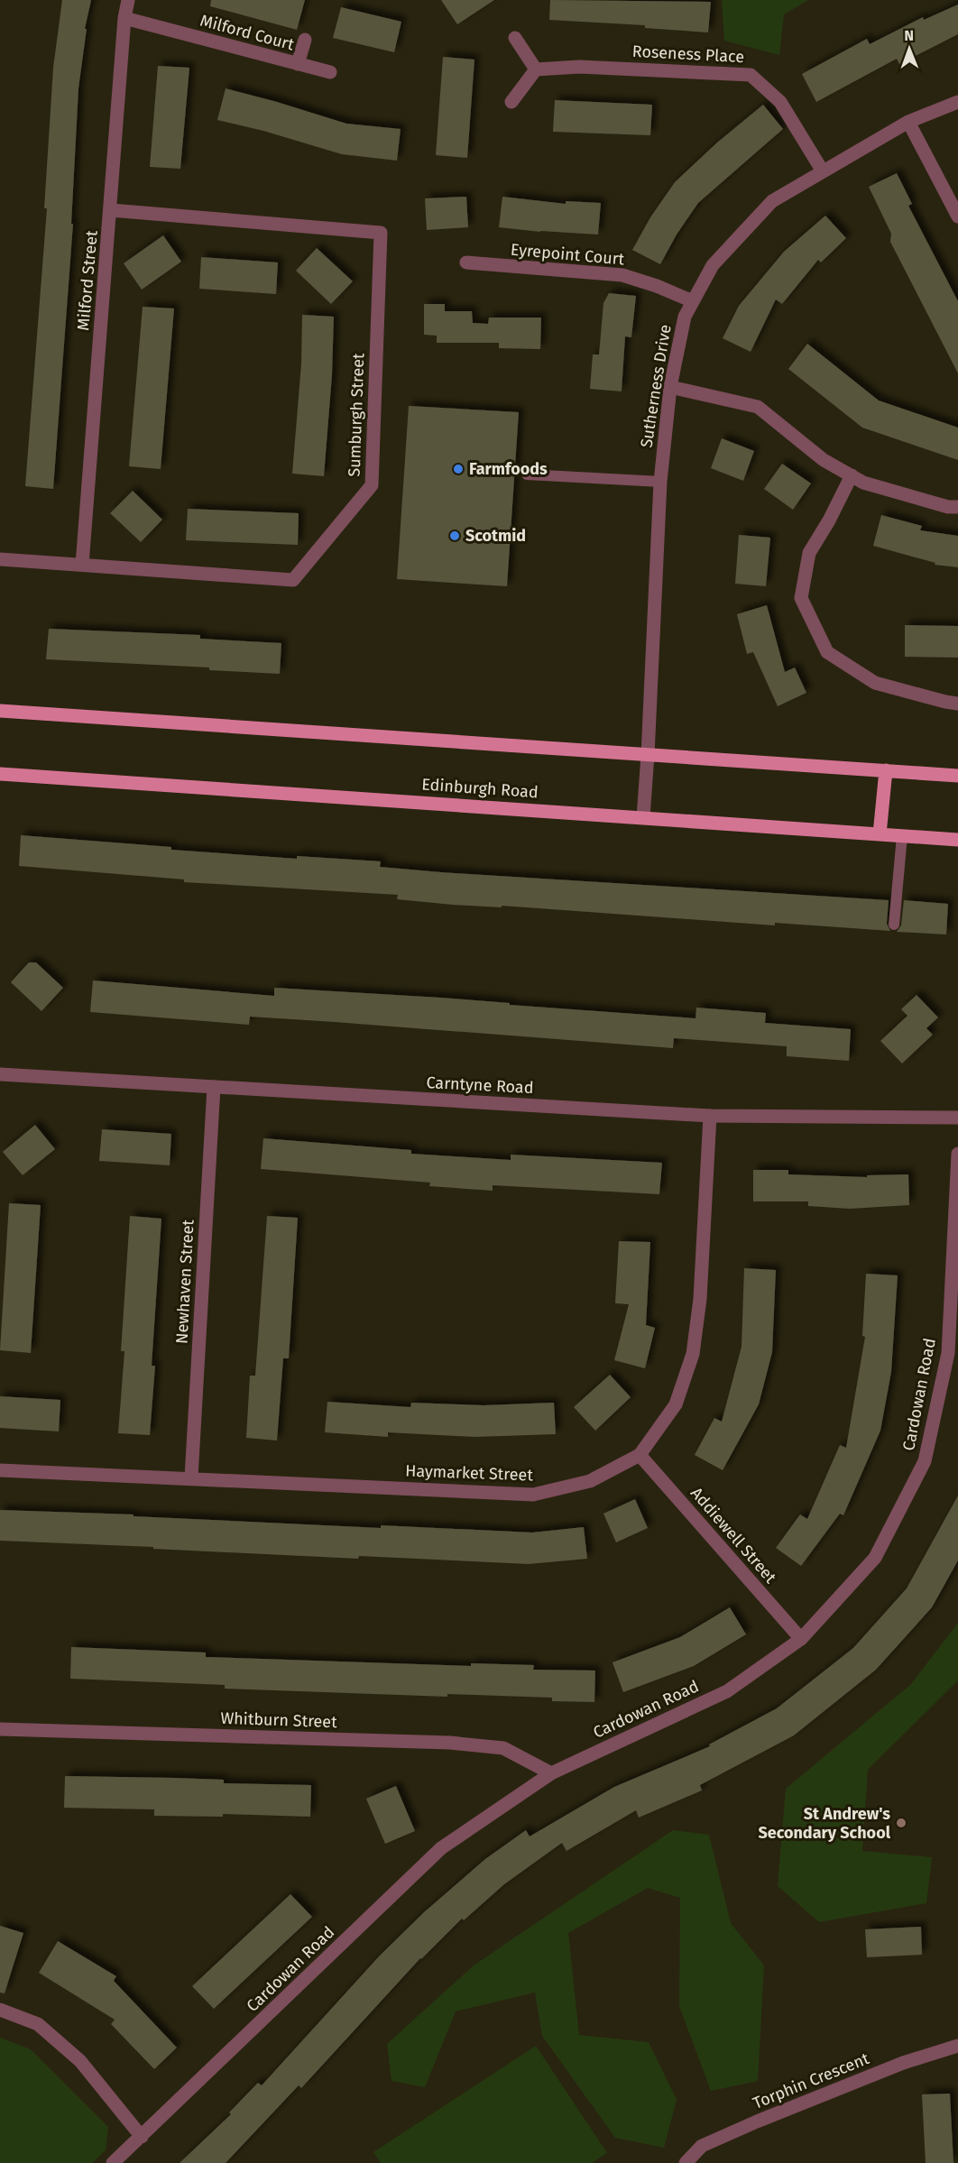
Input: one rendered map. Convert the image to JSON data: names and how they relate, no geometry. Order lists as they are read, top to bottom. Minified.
{"streets":{"main road":["Edinburgh Road"],"street":["Milford Court","Roseness Place","Eyrepoint Court","Milford Street","Sutherness Drive","Sumburgh Street","Carntyne Road","Newhaven Street","Cardowan Road","Haymarket Street","Addiewell Street","Whitburn Street","Torphin Crescent"]},"crossings":[["Milford Court","Milford Street"],["Roseness Place","Sutherness Drive"],["Eyrepoint Court","Sutherness Drive"],["Milford Street","Sumburgh Street"],["Sutherness Drive","Edinburgh Road"],["Carntyne Road","Newhaven Street"],["Carntyne Road","Haymarket Street"],["Newhaven Street","Haymarket Street"],["Cardowan Road","Addiewell Street"],["Cardowan Road","Whitburn Street"],["Haymarket Street","Addiewell Street"]],"places":["Farmfoods","Scotmid","St Andrew's Secondary School"],"north":"top"}
